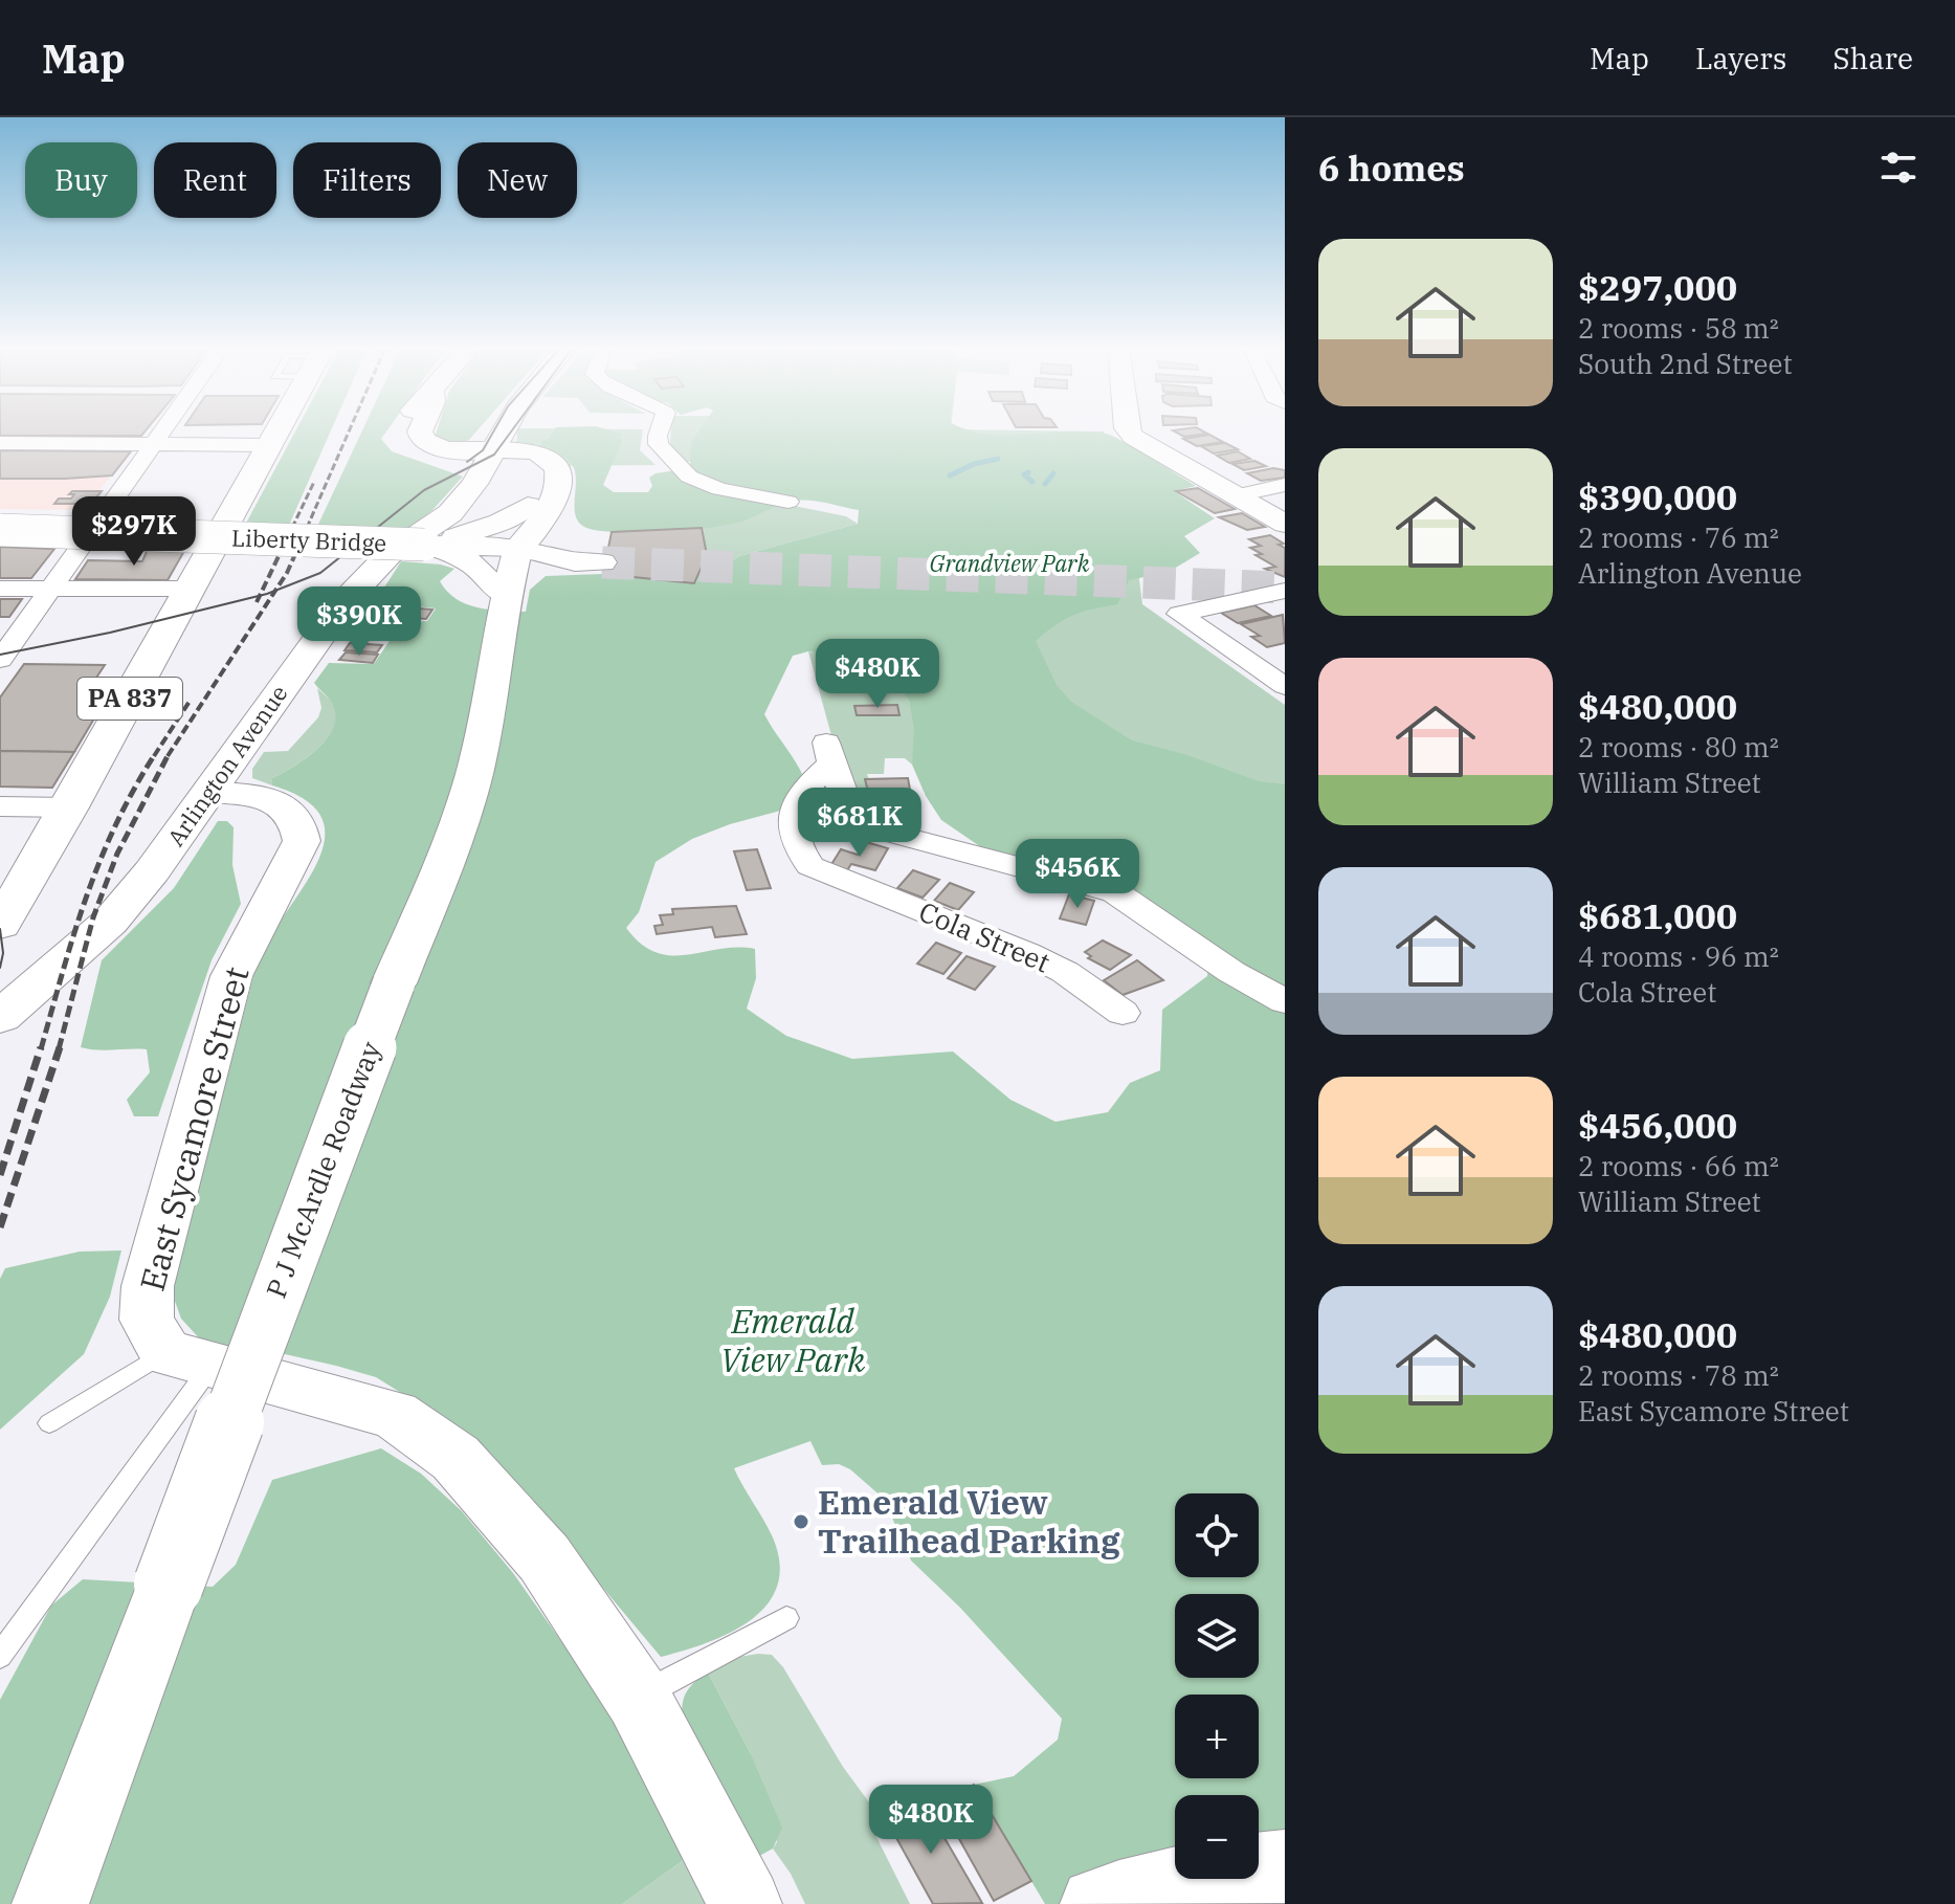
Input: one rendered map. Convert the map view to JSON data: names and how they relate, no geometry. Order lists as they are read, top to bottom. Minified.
{"streets":{"main road":["Liberty Bridge","PA 837","Arlington Avenue","P J McArdle Roadway"],"street":["Cola Street","East Sycamore Street"]},"crossings":[["Arlington Avenue","East Sycamore Street"]],"parks":["Grandview Park","Emerald View Park"],"places":["Emerald View Trailhead Parking"],"page":{"header":"Map","nav":["Map","Layers","Share"],"heading":"6 homes","chip":["Buy","Rent","Filters","New"],"list":[{"name":"$297,000","note":"2 rooms · 58 m² · South 2nd Street"},{"name":"$390,000","note":"2 rooms · 76 m² · Arlington Avenue"},{"name":"$480,000","note":"2 rooms · 80 m² · William Street"},{"name":"$681,000","note":"4 rooms · 96 m² · Cola Street"},{"name":"$456,000","note":"2 rooms · 66 m² · William Street"},{"name":"$480,000","note":"2 rooms · 78 m² · East Sycamore Street"}],"price":["$297K","$390K","$480K","$681K","$456K","$480K"],"map_buttons":["+","−"]}}
